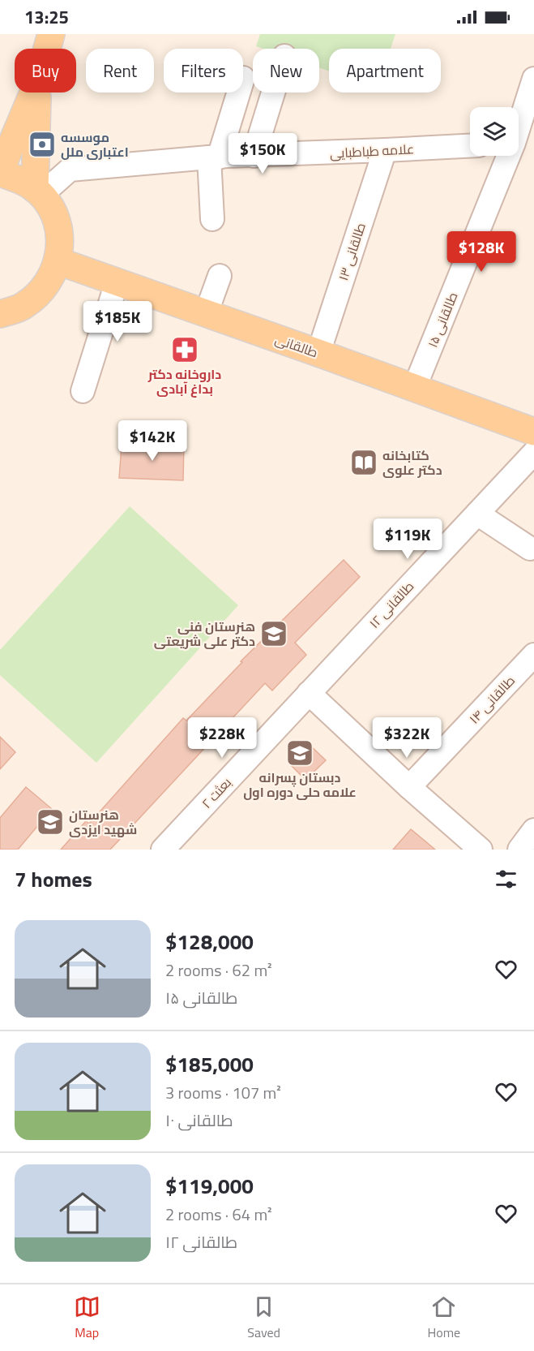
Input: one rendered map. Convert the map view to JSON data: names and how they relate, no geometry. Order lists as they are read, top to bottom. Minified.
{"streets":{"main road":["طالقانی"],"street":["علامه طباطبایی","طالقانی ۱۳","طالقانی ۱۵","طالقانی ۱۲","طالقانی ۱۴","بعثت ۲"]},"crossings":[["علامه طباطبایی","طالقانی ۱۳"],["طالقانی ۱۳","طالقانی"],["طالقانی ۱۵","طالقانی"],["طالقانی ۱۲","بعثت ۲"]],"places":{"bank":["موسسه اعتباری ملل"],"pharmacy":["داروخانه دکتر بداغ آبادی"],"library":["کتابخانه دکتر علوی"],"school or university":["هنرستان فنی دکتر علی شریعتی","دبستان پسرانه علامه حلی دوره اول","هنرستان شهید ایزدی"]},"page":{"status":"13:25","chip":["Buy","Rent","Filters","New","Apartment"],"price":["$150K","$128K","$185K","$142K","$119K","$228K","$322K"],"heading":"7 homes","list":[{"name":"$128,000","note":"2 rooms · 62 m² · طالقانی ۱۵"},{"name":"$185,000","note":"3 rooms · 107 m² · طالقانی ۱۰"},{"name":"$119,000","note":"2 rooms · 64 m² · طالقانی ۱۲"}],"tabs":["Map","Saved","Home"]}}
